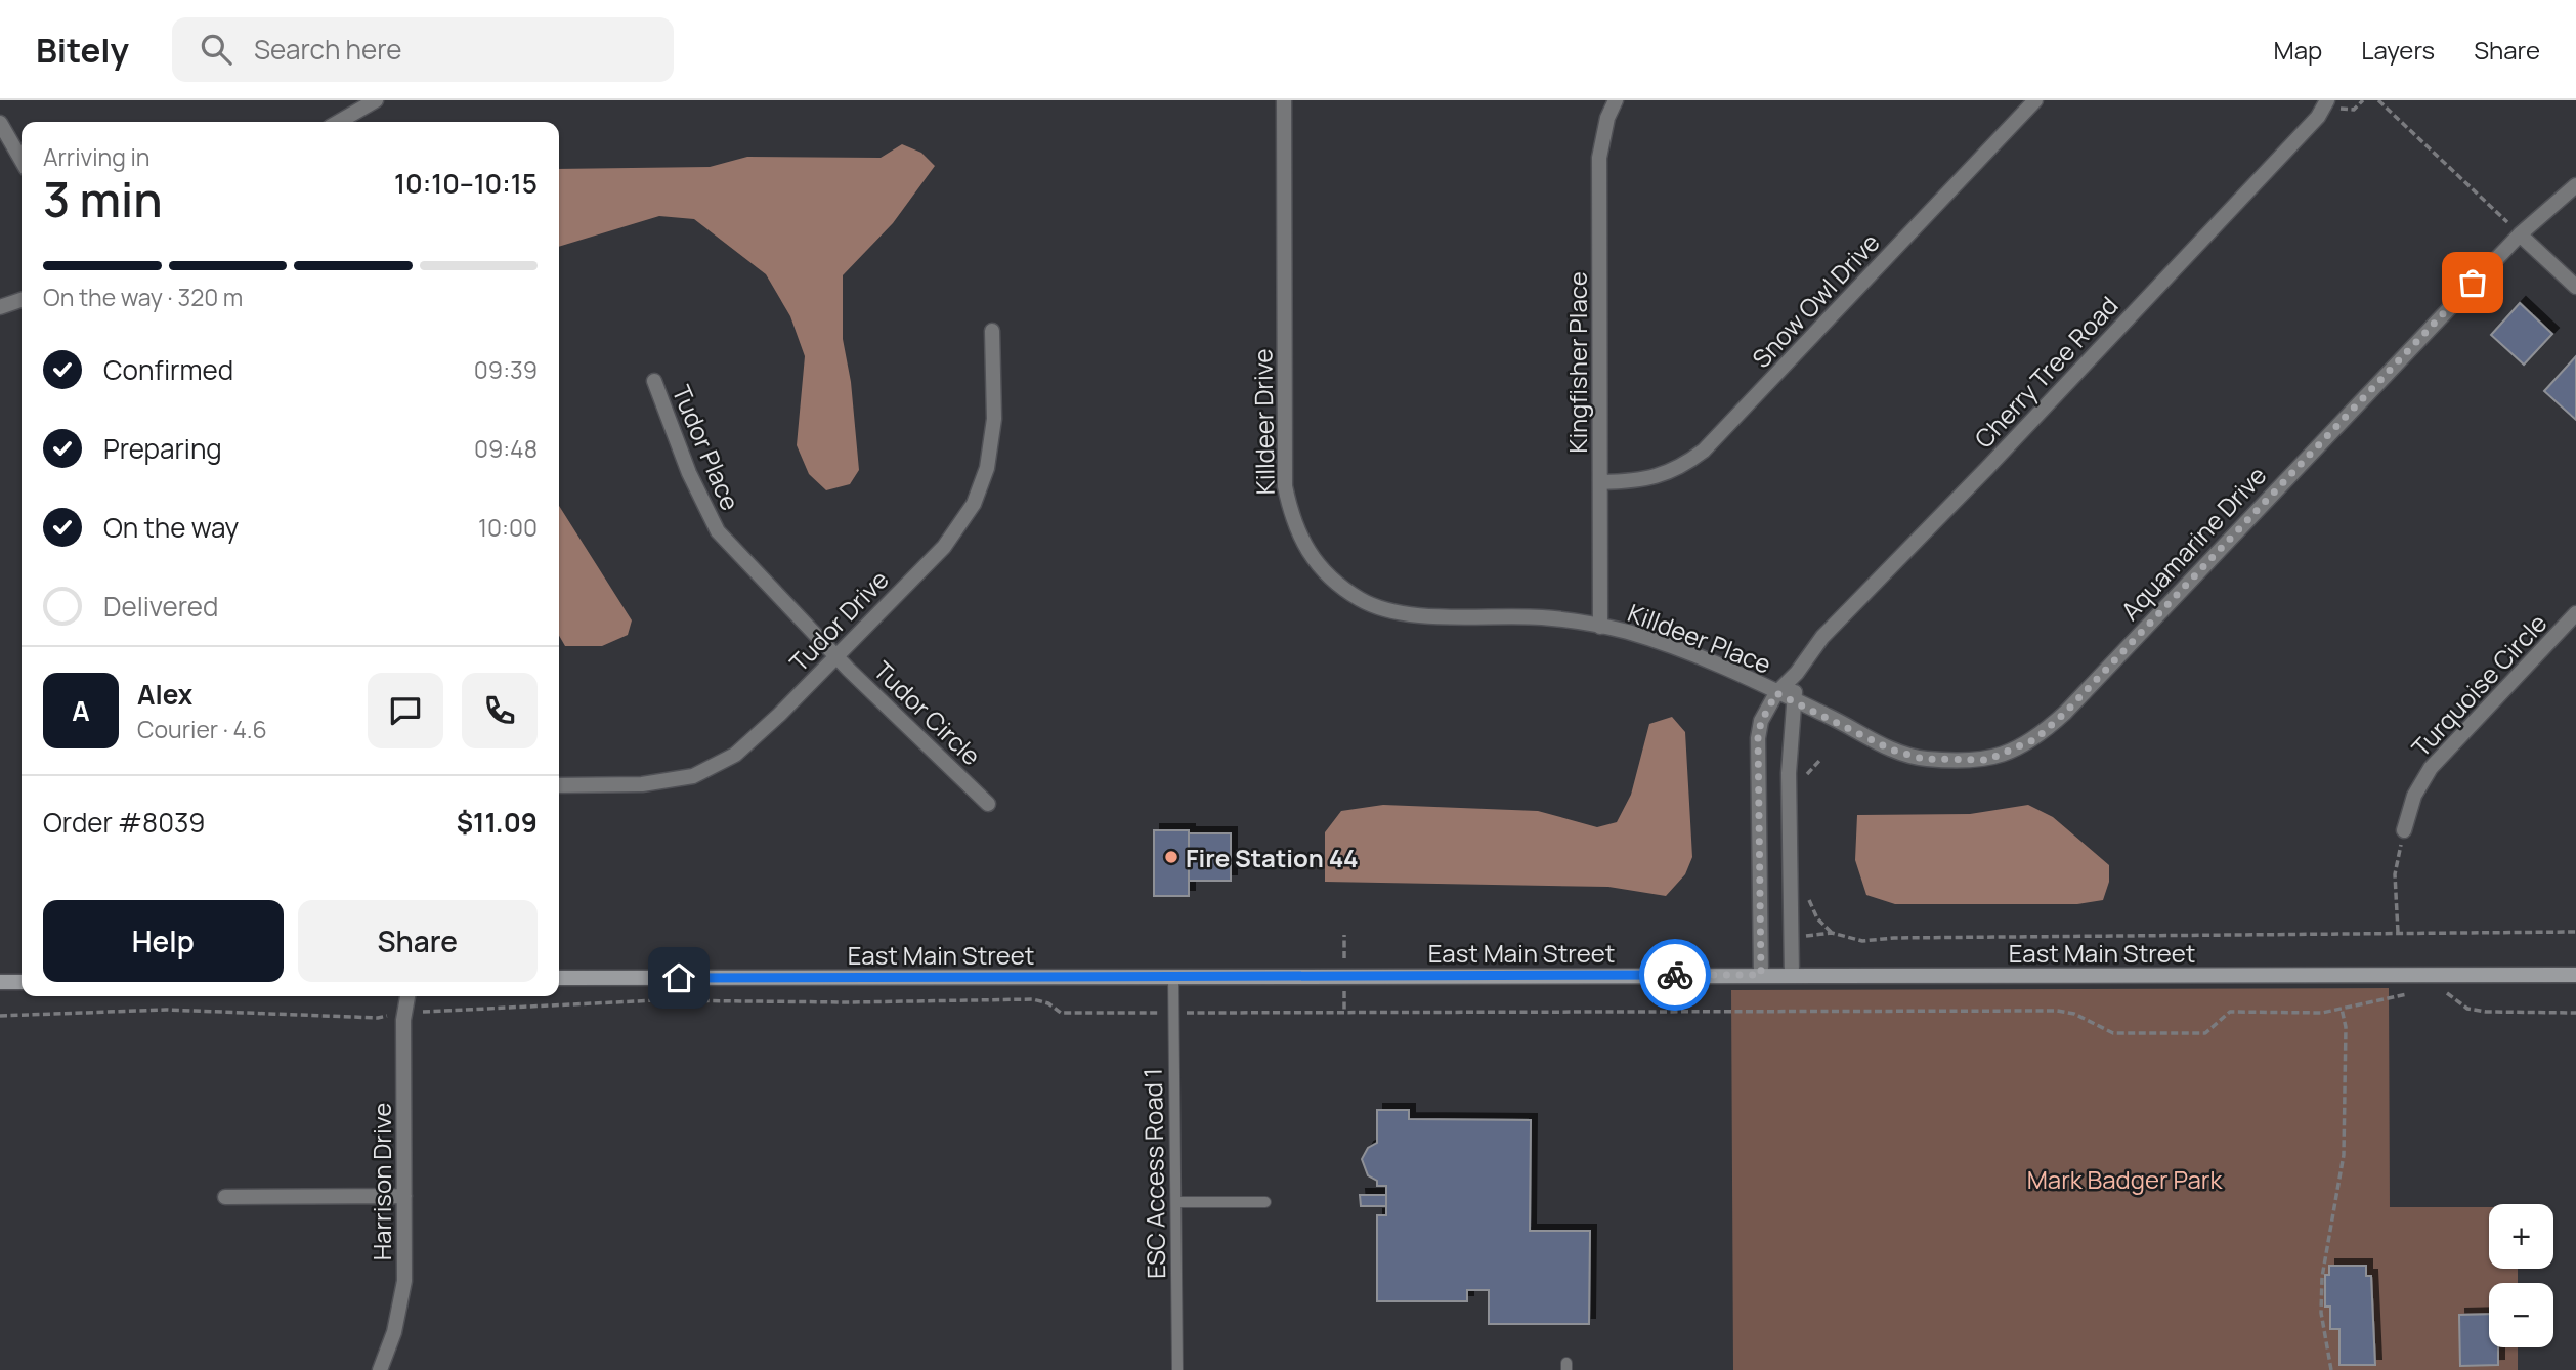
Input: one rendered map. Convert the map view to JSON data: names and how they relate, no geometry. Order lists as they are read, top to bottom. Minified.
{"streets":{"main road":["East Main Street"],"street":["Snow Owl Drive","Kingfisher Place","Cherry Tree Road","Killdeer Drive","Tudor Place","Aquamarine Drive","Tudor Drive","Killdeer Place","Turquoise Circle","Tudor Circle","Harrison Drive"],"lane":["ESC Access Road 1"]},"crossings":[["Snow Owl Drive","Kingfisher Place"],["Kingfisher Place","Killdeer Drive"],["Kingfisher Place","Killdeer Place"],["Cherry Tree Road","Aquamarine Drive"],["Cherry Tree Road","Killdeer Place"],["Cherry Tree Road","East Main Street"],["Killdeer Drive","Killdeer Place"],["Tudor Place","Tudor Drive"],["Tudor Place","Tudor Circle"],["Aquamarine Drive","Killdeer Place"],["Tudor Drive","Tudor Circle"],["East Main Street","ESC Access Road 1"]],"parks":["Mark Badger Park"],"places":["Fire Station 44"],"page":{"header":"Bitely","search":"Search here","nav":["Map","Layers","Share"],"heading":["3 min","Arriving in","10:10–10:15"],"panel":["Alex","Courier · 4.6","Order #8039","$11.09"],"bar":"On the way · 320 m","list":[["Confirmed","09:39"],["Preparing","09:48"],["On the way","10:00"],"Delivered"],"round":"A","buttons":["Help","Share"],"map_buttons":["+","−"]}}
